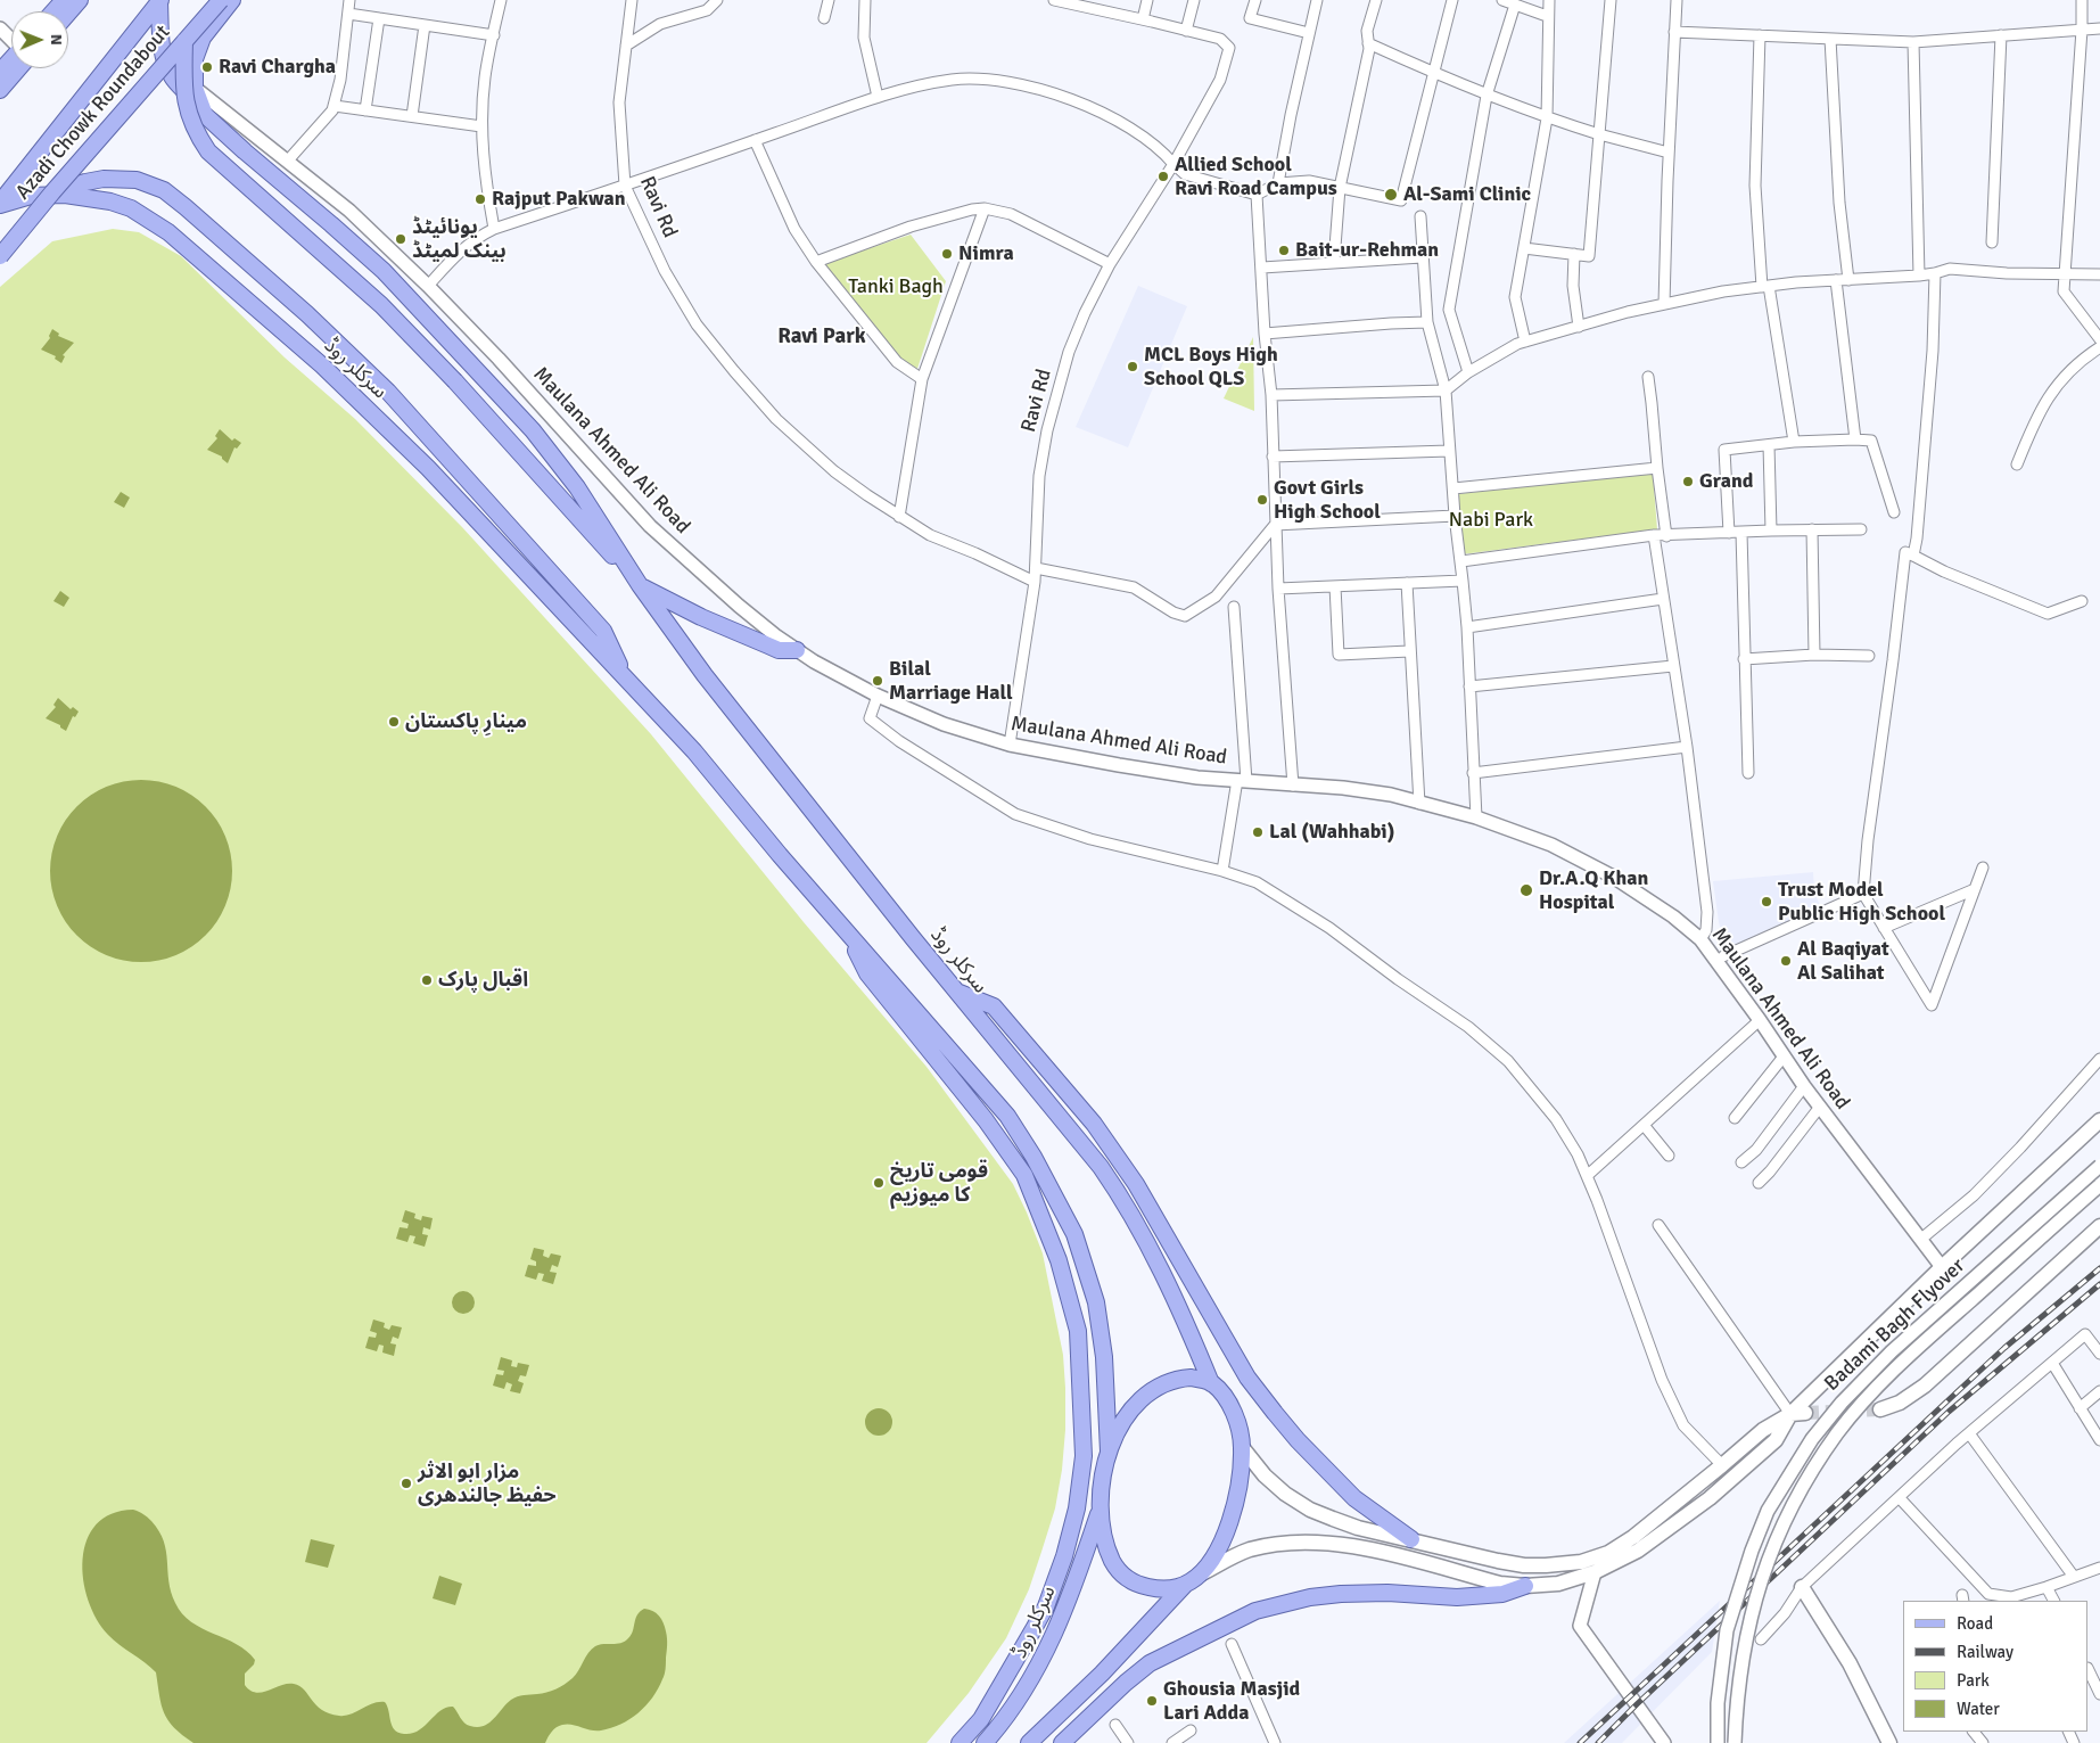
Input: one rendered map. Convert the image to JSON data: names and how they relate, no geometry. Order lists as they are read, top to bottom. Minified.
{"streets":{"main road":["Azadi Chowk Roundabout","سرکلر روڈ"],"street":["Ravi Rd","Maulana Ahmed Ali Road","Badami Bagh Flyover"]},"crossings":[["Azadi Chowk Roundabout","سرکلر روڈ"],["سرکلر روڈ","Maulana Ahmed Ali Road"]],"districts":["Ravi Park"],"parks":["Tanki Bagh","Nabi Park"],"places":["Ravi Chargha","Allied School Ravi Road Campus","Al-Sami Clinic","Rajput Pakwan","یونائیٹڈ بینک لمیٹڈ","Bait-ur-Rehman","Nimra","MCL Boys High School QLS","Grand","Govt Girls High School","Bilal Marriage Hall","مینارِ پاکستان","Lal (Wahhabi)","Dr.A.Q Khan Hospital","Trust Model Public High School","Al Baqiyat Al Salihat","اقبال پارک","قومی تاریخ کا میوزیم","مزار ابو الاثر حفیظ جالندھری","Ghousia Masjid Lari Adda"],"legend":["Road","Railway","Park","Water"],"north":"right"}
